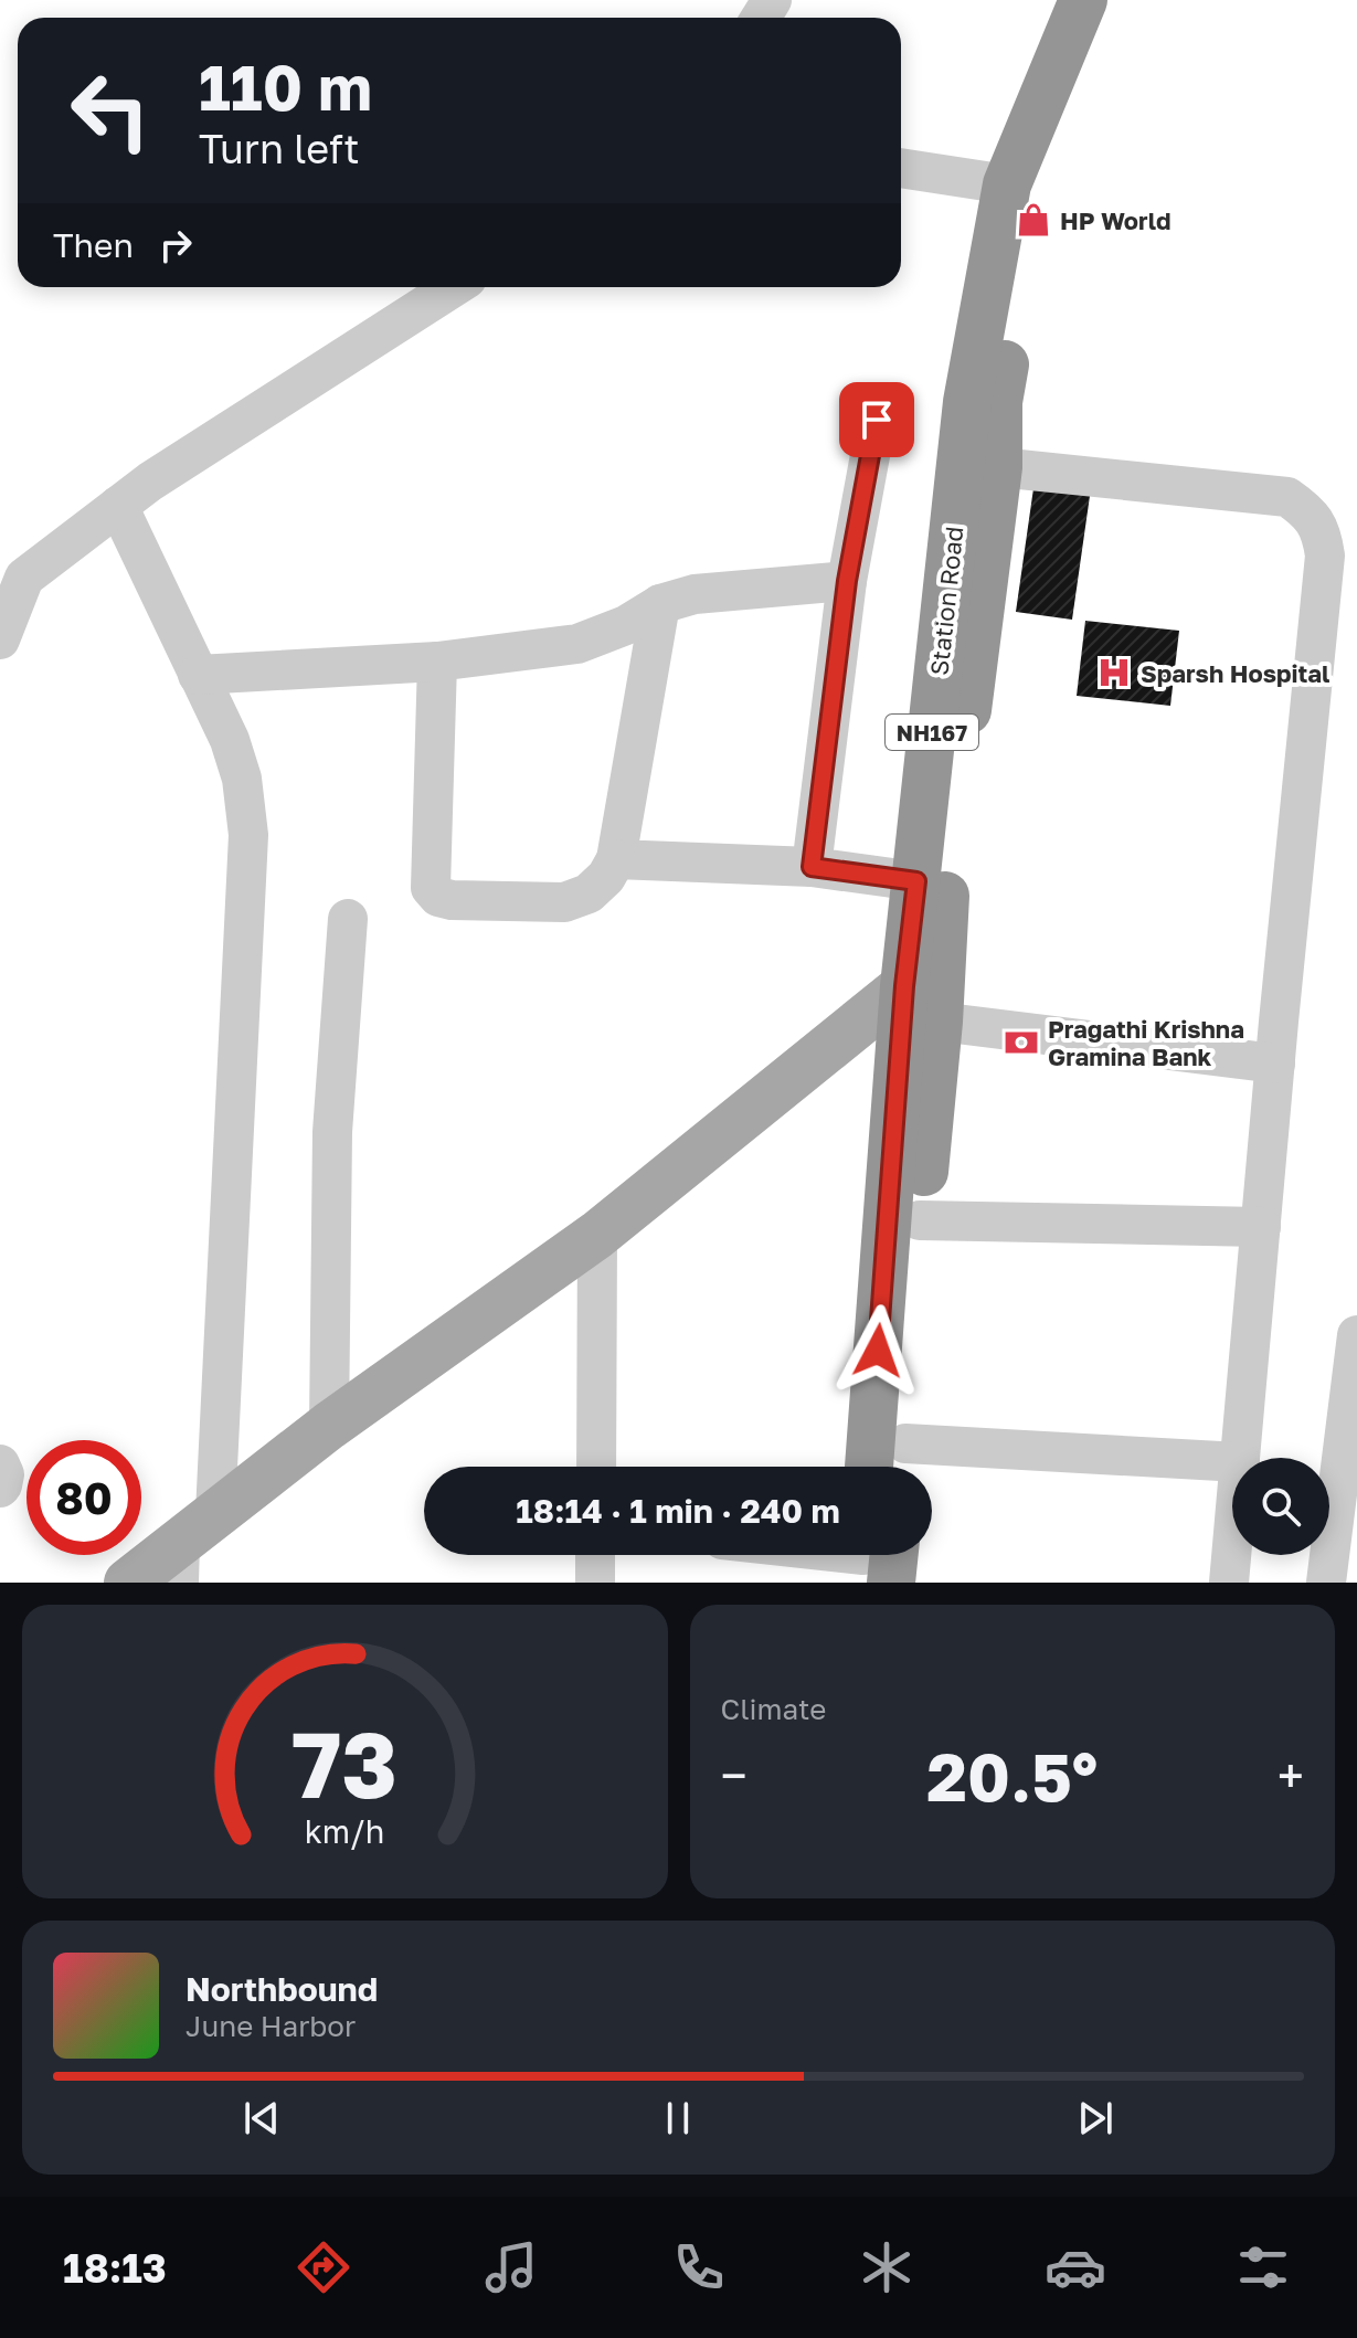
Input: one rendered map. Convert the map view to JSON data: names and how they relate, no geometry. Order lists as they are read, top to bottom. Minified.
{"streets":{"highway":["Station Road","NH167"]},"places":{"shop":["HP World"],"hospital":["Sparsh Hospital"],"bank":["Pragathi Krishna Gramina Bank"]},"page":{"turn":["110 m","Turn left"],"then":"Then","limit":"80","trip":"18:14 · 1 min · 240 m","tile":"Climate","heat":["−","20.5°","+"],"song":["Northbound","June Harbor"],"tabs":"18:13","gauge":["73","km/h"]}}
